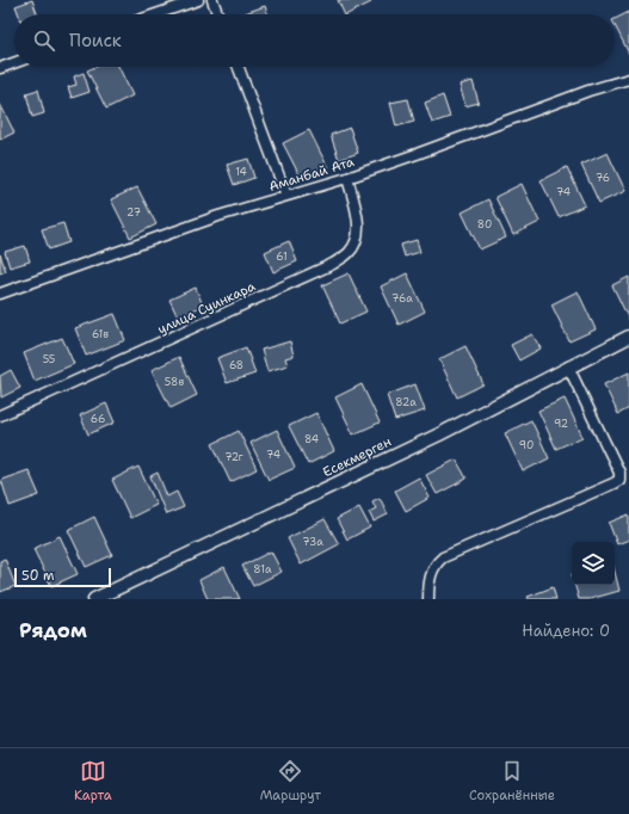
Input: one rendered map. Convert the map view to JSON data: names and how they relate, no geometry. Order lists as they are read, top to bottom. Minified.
{"streets":{"street":["Аманбай Ата","улица Суинкара","Eсекмерген"]},"crossings":[["Аманбай Ата","улица Суинкара"]],"house_numbers":["14","76","74","27","80","61","76а","61в","55","68","58в","82а","66","92","84","90","74","72г","73а","81а"],"scale_bar":"50 m","page":{"search":"Поиск","scale":"50 m","heading":["Рядом","Найдено: 0"],"nav":["Карта","Маршрут","Сохранённые"]}}
